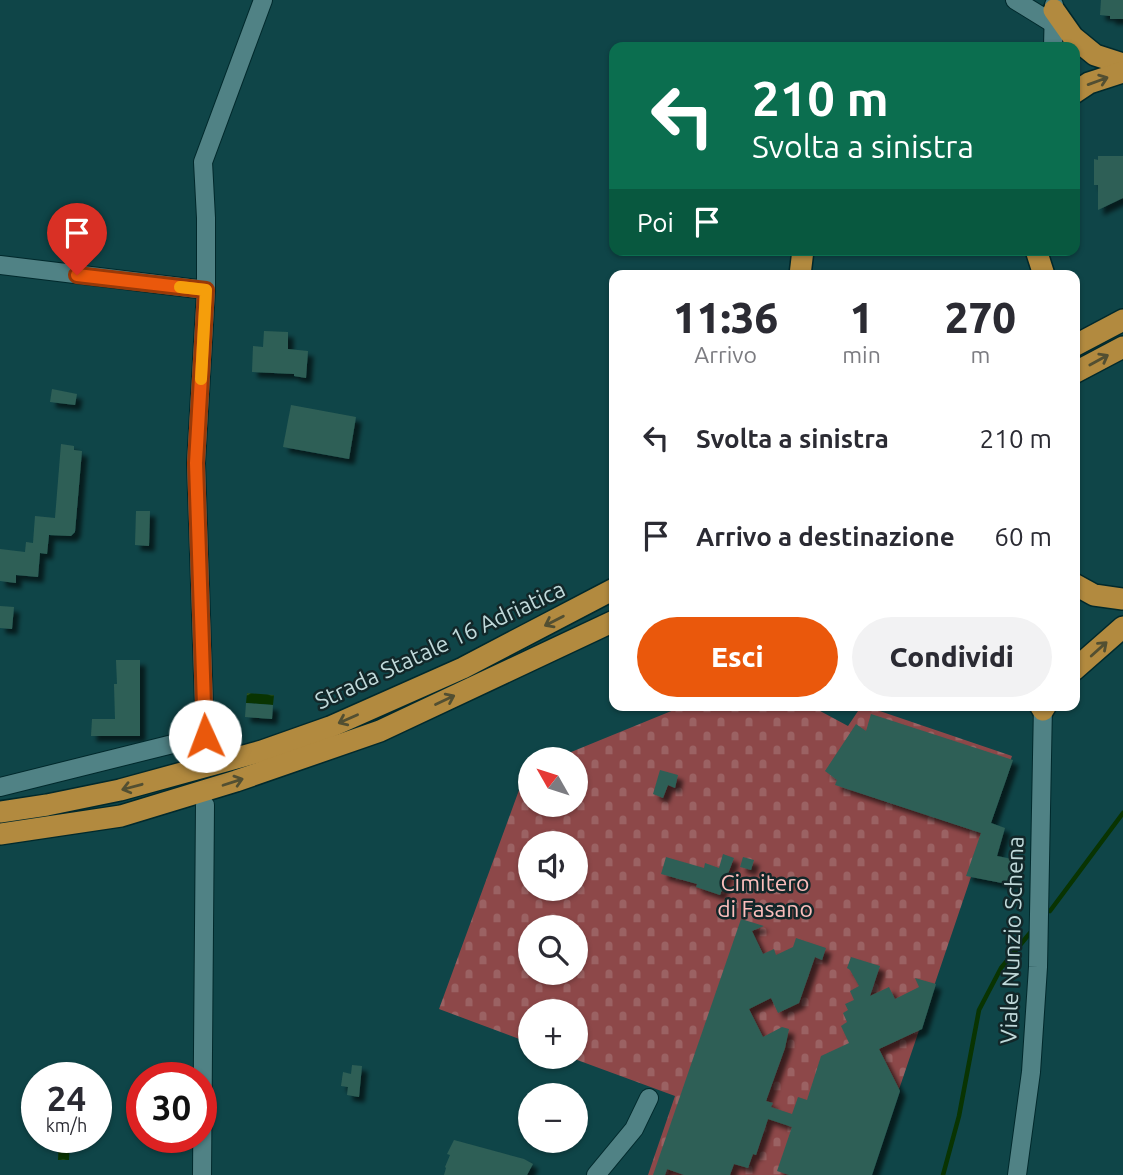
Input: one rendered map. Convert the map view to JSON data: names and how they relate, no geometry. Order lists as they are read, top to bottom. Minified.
{"streets":{"highway":["Strada Statale 16 Adriatica"],"street":["Viale Nunzio Schena"]},"parks":["Cimitero di Fasano"],"north":"top left","page":{"turn":["210 m","Svolta a sinistra"],"then":"Poi","eta":["11:36","Arrivo","1","min","270","m"],"list":[{"name":"Svolta a sinistra","value":"210 m"},{"name":"Arrivo a destinazione","value":"60 m"}],"buttons":["Esci","Condividi"],"map_buttons":["+","−"],"speed":"24 km/h","limit":"30"}}
